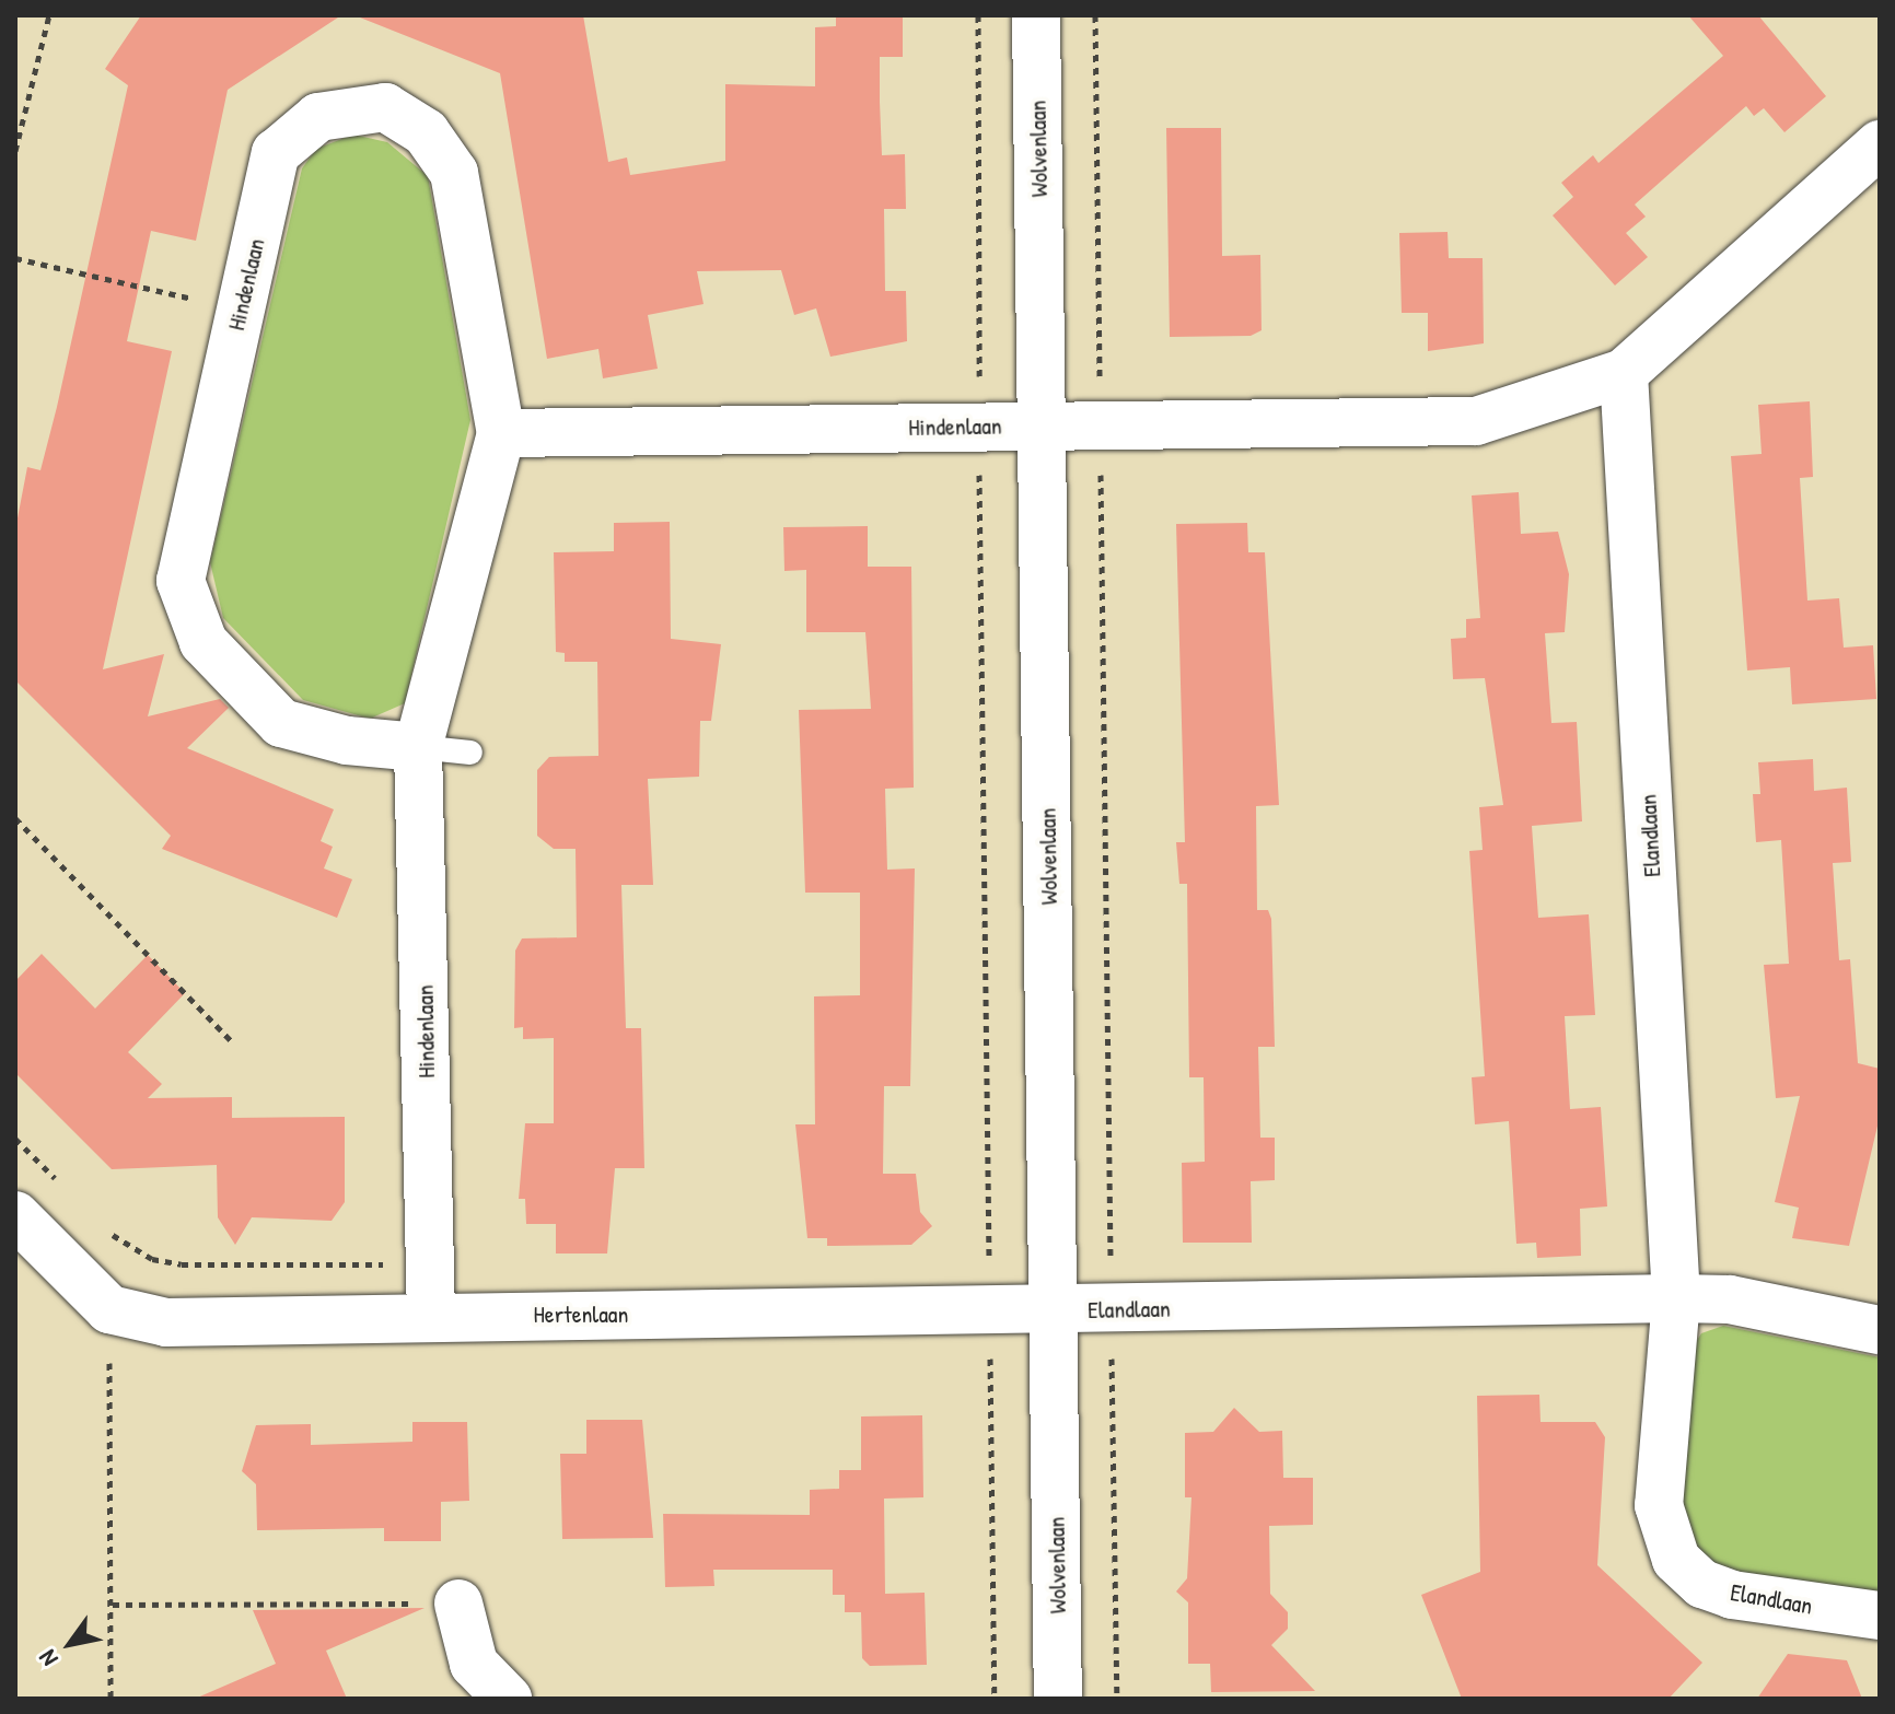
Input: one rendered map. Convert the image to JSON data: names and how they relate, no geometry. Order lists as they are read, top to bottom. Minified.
{"streets":{"street":["Wolvenlaan","Hindenlaan","Elandlaan","Hertenlaan"]},"crossings":[["Wolvenlaan","Hindenlaan"],["Wolvenlaan","Elandlaan"],["Wolvenlaan","Hertenlaan"],["Hindenlaan","Hertenlaan"],["Elandlaan","Hertenlaan"]],"north":"bottom left"}
